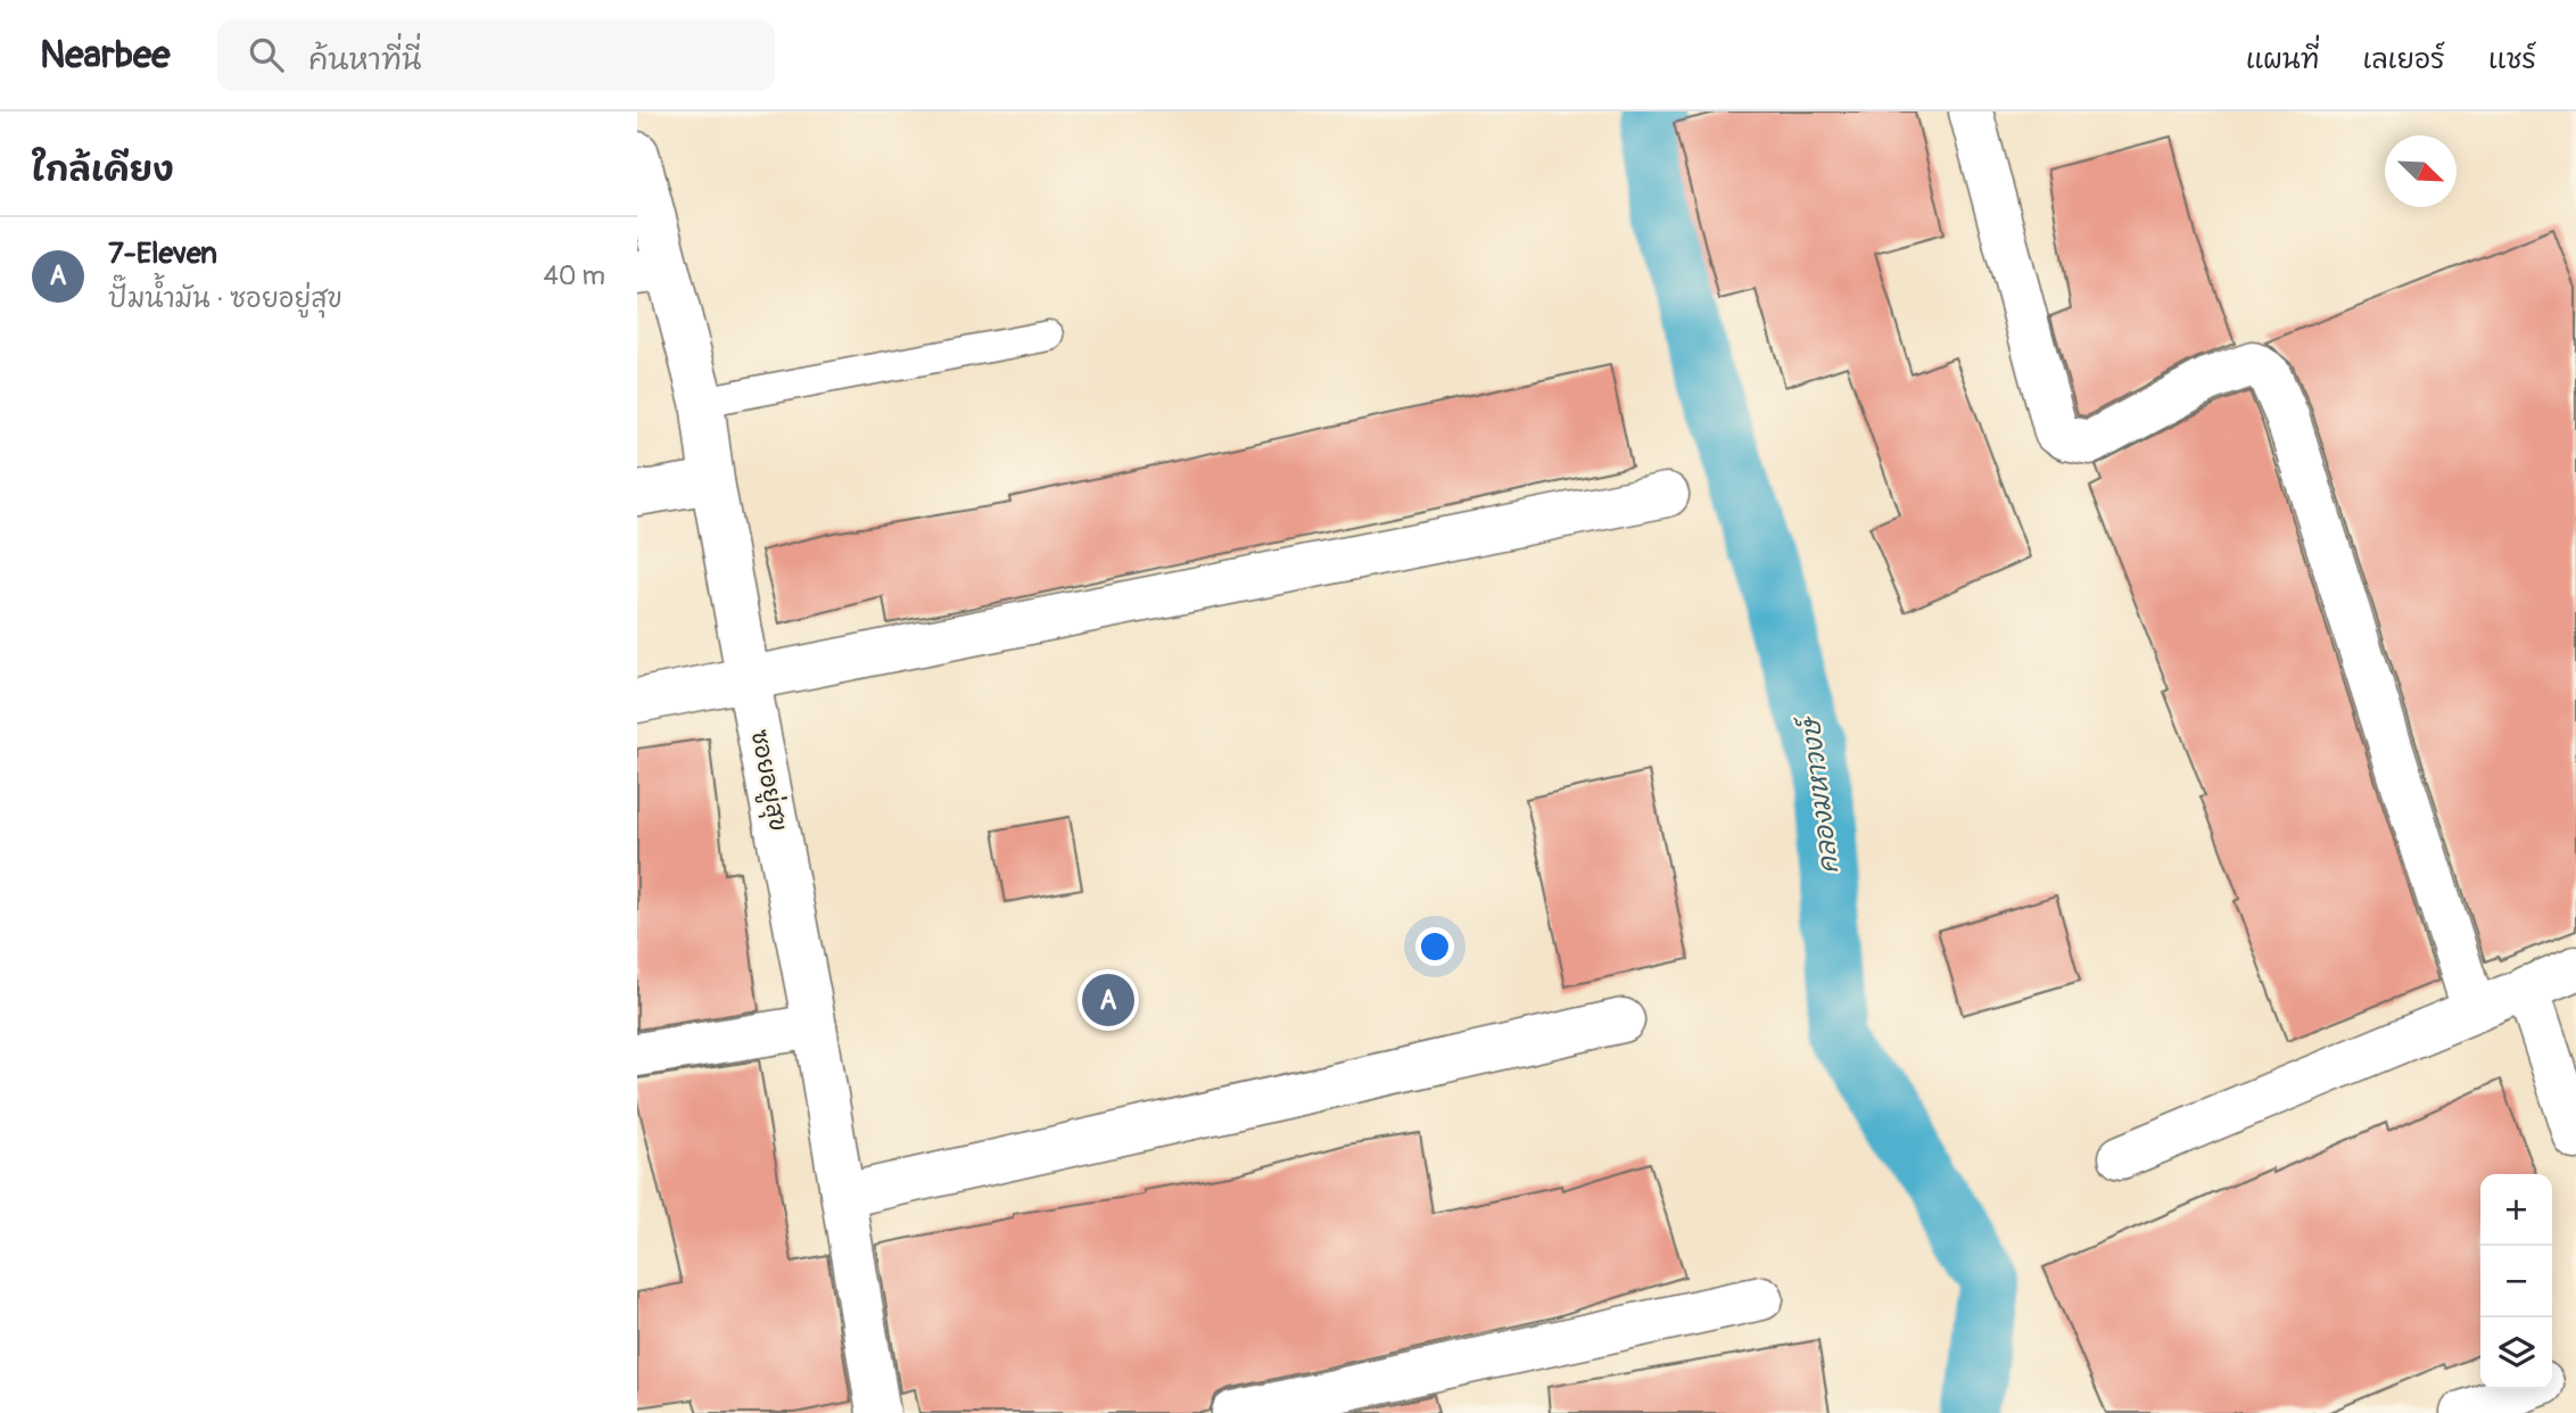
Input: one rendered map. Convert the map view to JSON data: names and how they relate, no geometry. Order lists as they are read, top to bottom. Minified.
{"streets":{"street":["ซอยอยู่สุข"]},"water":["คลองมหาวงษ์"],"north":"bottom right","page":{"header":"Nearbee","search":"ค้นหาที่นี่","nav":["แผนที่","เลเยอร์","แชร์"],"heading":"ใกล้เคียง","list":[{"mark":"A","name":"7-Eleven","note":"ปั๊มน้ำมัน · ซอยอยู่สุข","value":"40 m"}],"pins":"A","map_buttons":["+","−"]}}
